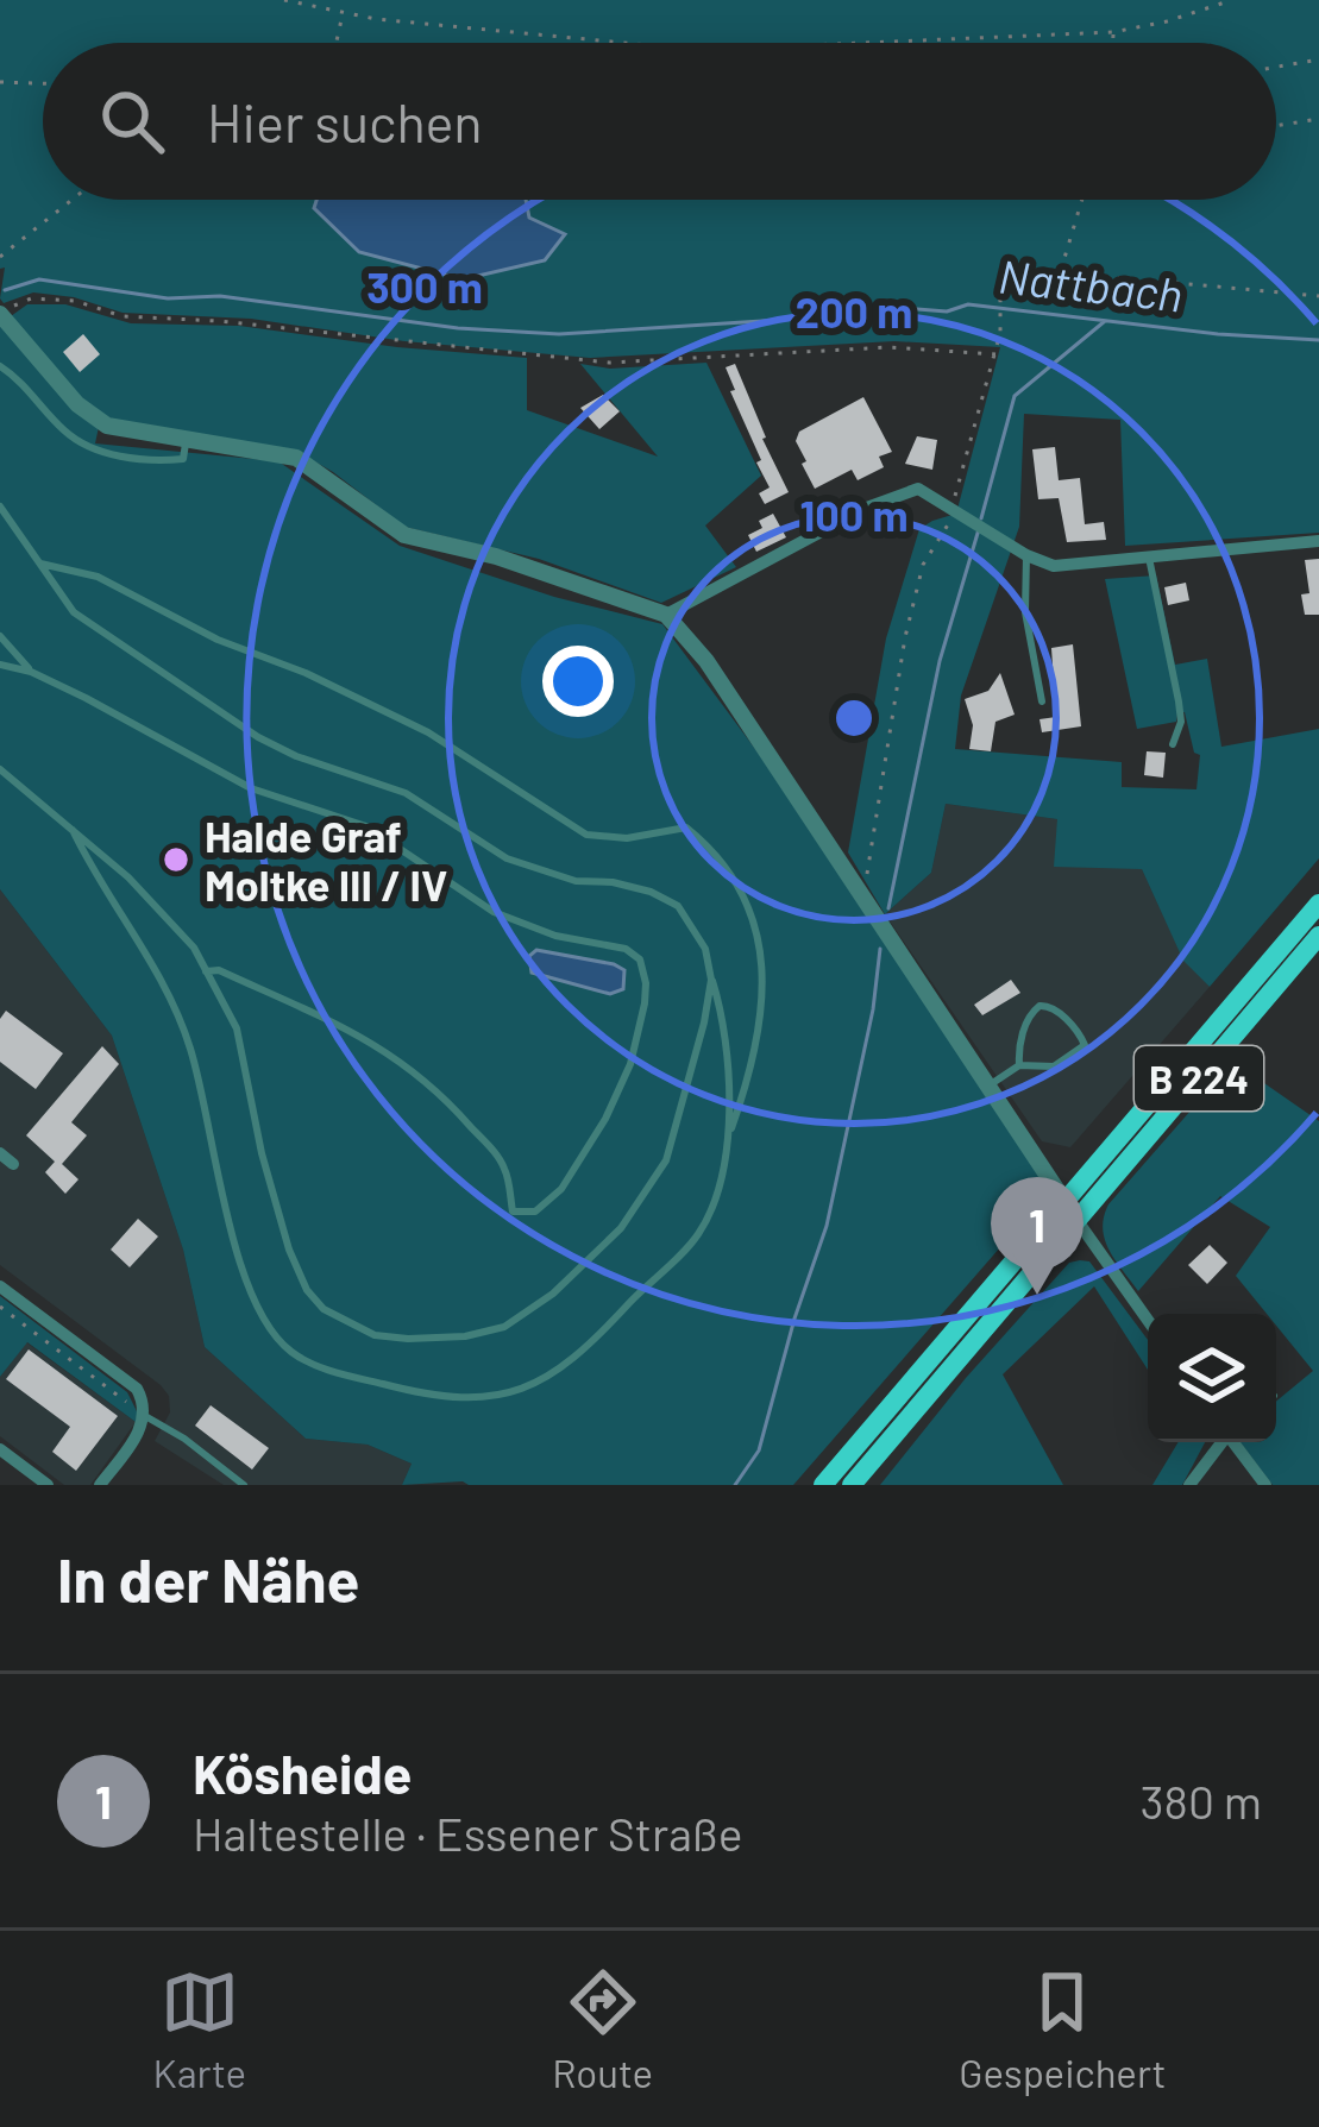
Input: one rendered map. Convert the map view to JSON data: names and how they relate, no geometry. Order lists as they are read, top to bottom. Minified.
{"streets":{"main road":["B 224"]},"water":["Nattbach"],"places":["Halde Graf Moltke III / IV"],"page":{"search":"Hier suchen","pins":"1","heading":"In der Nähe","list":[{"mark":"1","name":"Kösheide","note":"Haltestelle · Essener Straße","value":"380 m"}],"nav":["Karte","Route","Gespeichert"]},"rings":["300 m","200 m","100 m"]}
